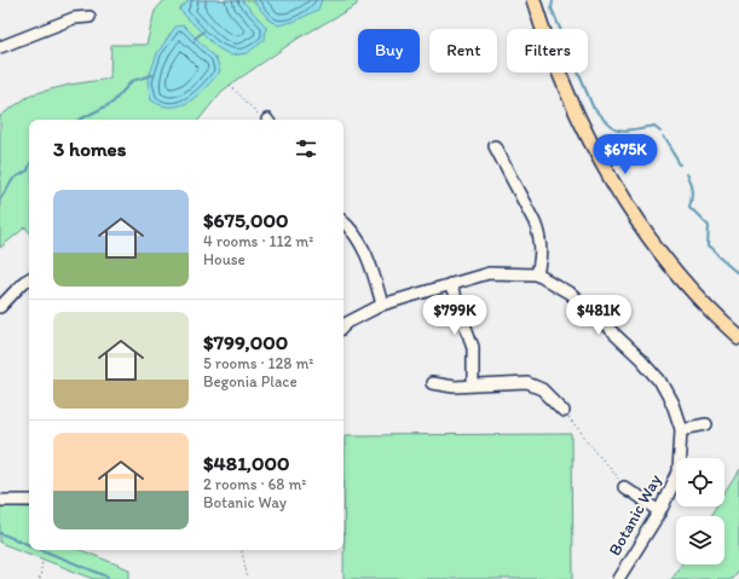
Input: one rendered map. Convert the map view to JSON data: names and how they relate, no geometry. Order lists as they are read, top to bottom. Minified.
{"streets":{"street":["Botanic Way"]},"page":{"chip":["Buy","Rent","Filters"],"heading":"3 homes","price":["$675K","$799K","$481K"],"list":[{"name":"$675,000","note":"4 rooms · 112 m² · House"},{"name":"$799,000","note":"5 rooms · 128 m² · Begonia Place"},{"name":"$481,000","note":"2 rooms · 68 m² · Botanic Way"}]}}
